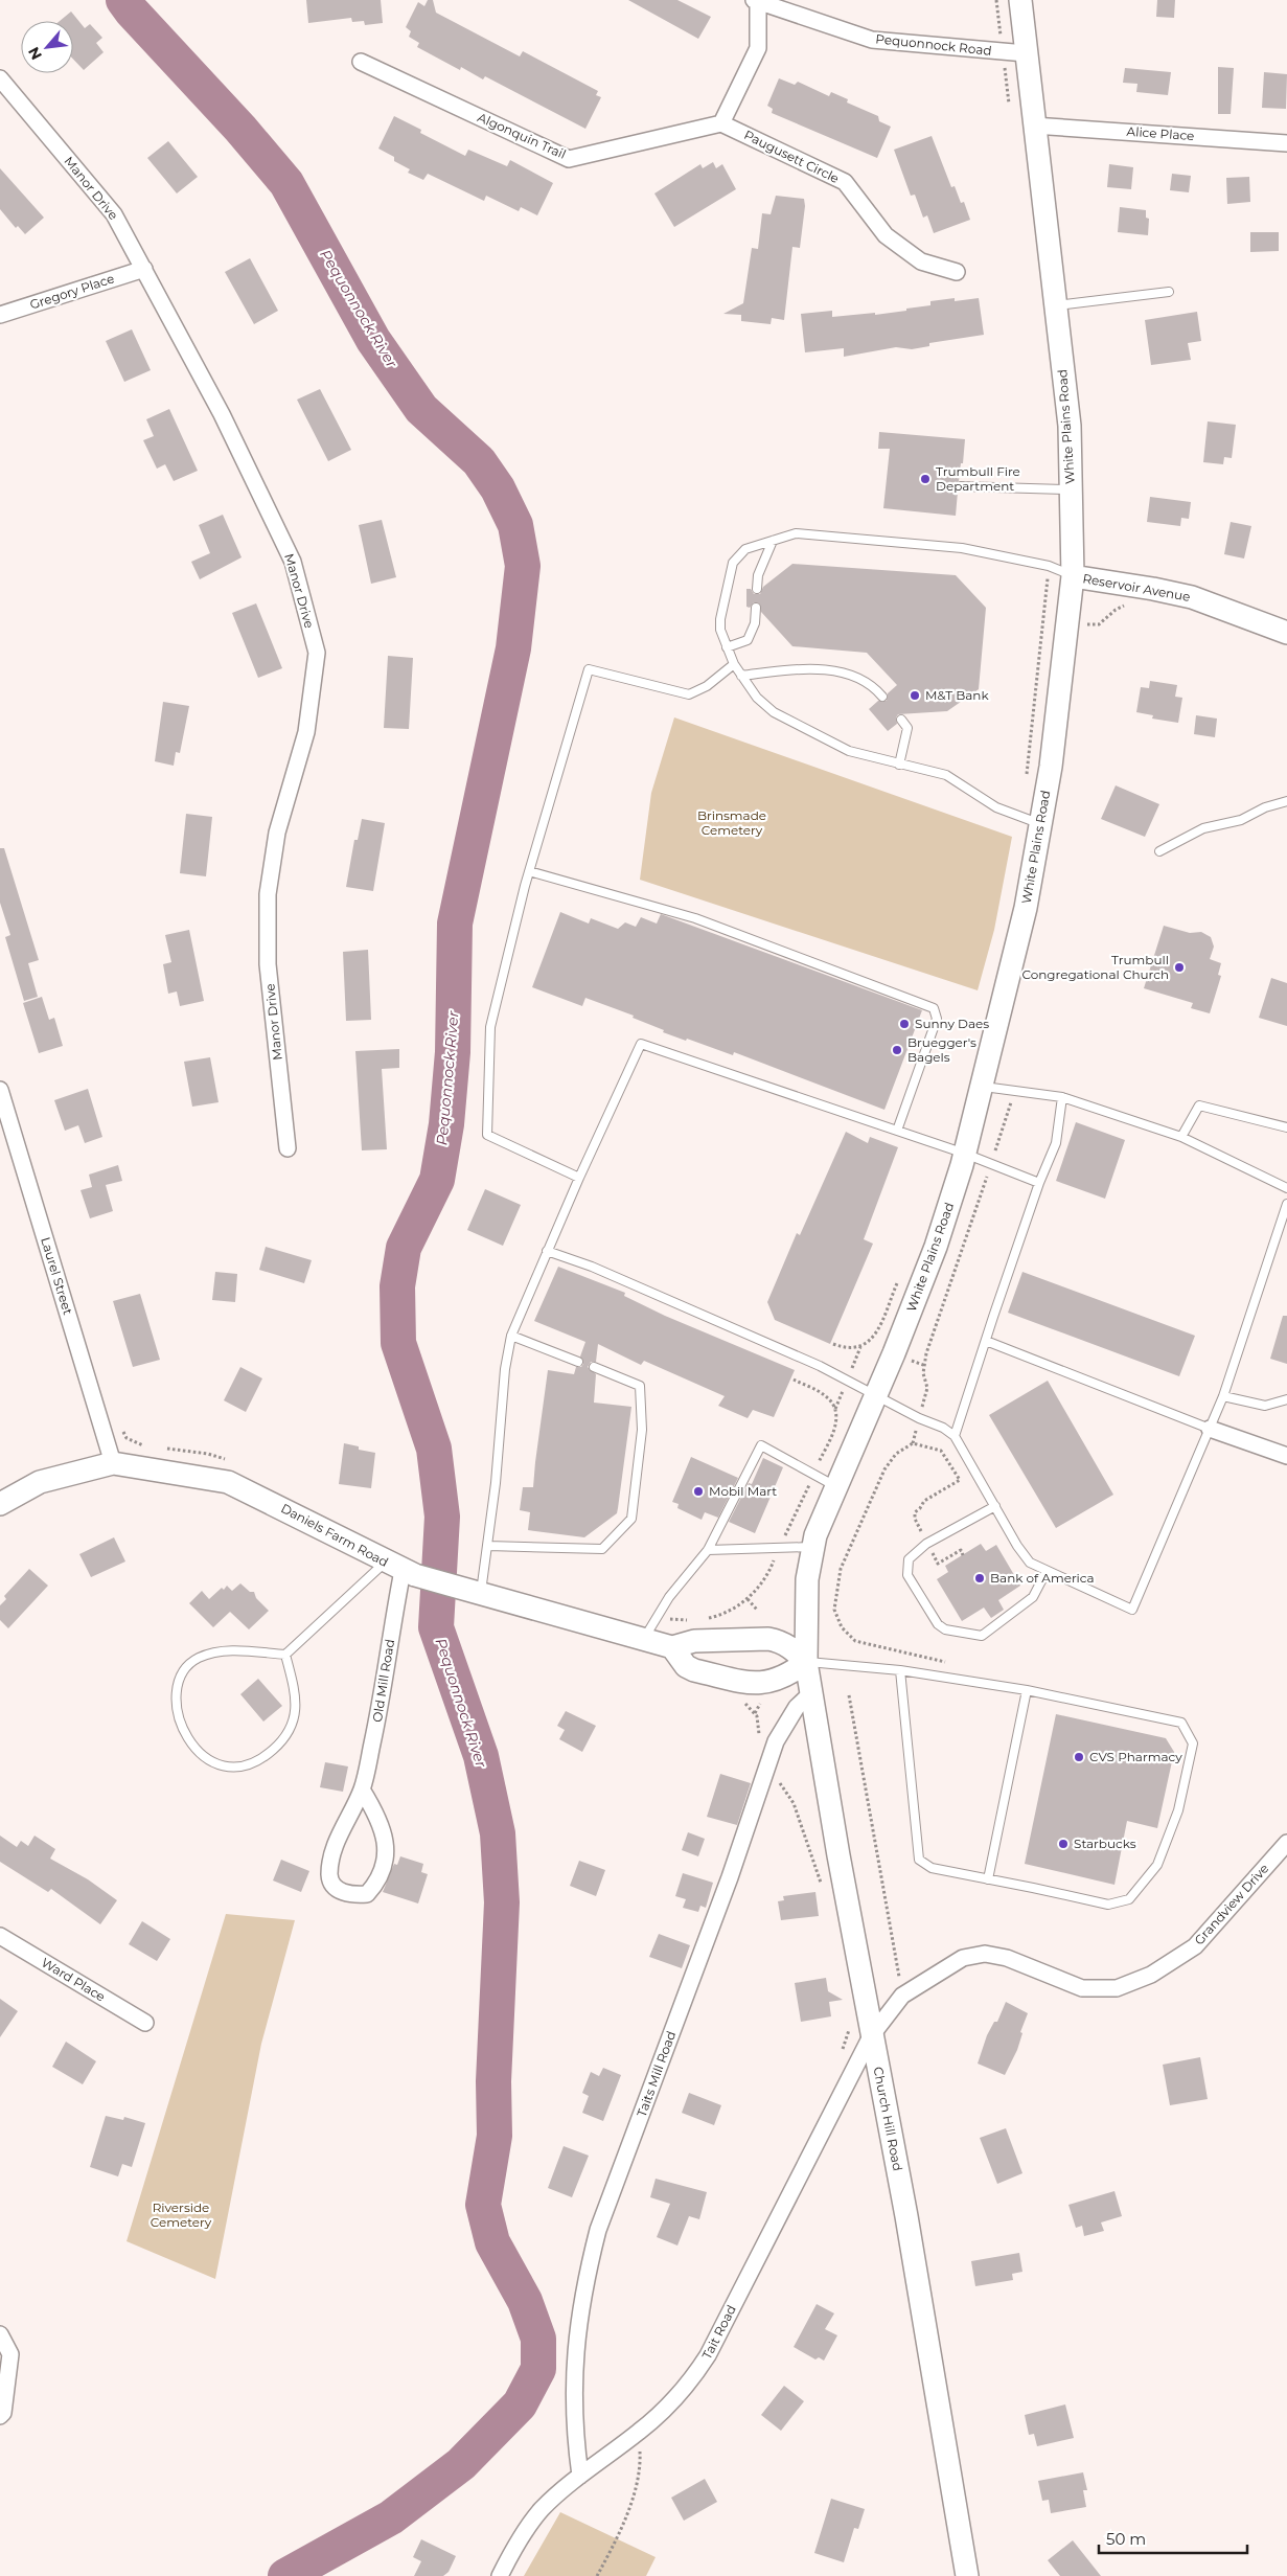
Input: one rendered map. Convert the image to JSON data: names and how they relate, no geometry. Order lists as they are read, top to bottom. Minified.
{"streets":{"main road":["White Plains Road","Reservoir Avenue","Daniels Farm Road","Church Hill Road"],"street":["Pequonnock Road","Alice Place","Algonquin Trail","Paugusett Circle","Manor Drive","Gregory Place","Laurel Street","Old Mill Road","Grandview Drive","Ward Place","Taits Mill Road","Tait Road"]},"crossings":[["Pequonnock Road","White Plains Road"],["Alice Place","White Plains Road"],["Algonquin Trail","Paugusett Circle"],["Manor Drive","Gregory Place"],["White Plains Road","Reservoir Avenue"],["White Plains Road","Daniels Farm Road"],["White Plains Road","Church Hill Road"],["Laurel Street","Daniels Farm Road"],["Daniels Farm Road","Old Mill Road"],["Daniels Farm Road","Church Hill Road"],["Grandview Drive","Church Hill Road"],["Grandview Drive","Tait Road"],["Taits Mill Road","Church Hill Road"],["Taits Mill Road","Tait Road"],["Church Hill Road","Tait Road"]],"water":["Pequonnock River"],"parks":["Brinsmade Cemetery","Riverside Cemetery"],"places":["Trumbull Fire Department","M&T Bank","Trumbull Congregational Church","Sunny Daes","Bruegger's Bagels","Mobil Mart","Bank of America","CVS Pharmacy","Starbucks"],"scale_bar":"50 m","north":"bottom left"}
